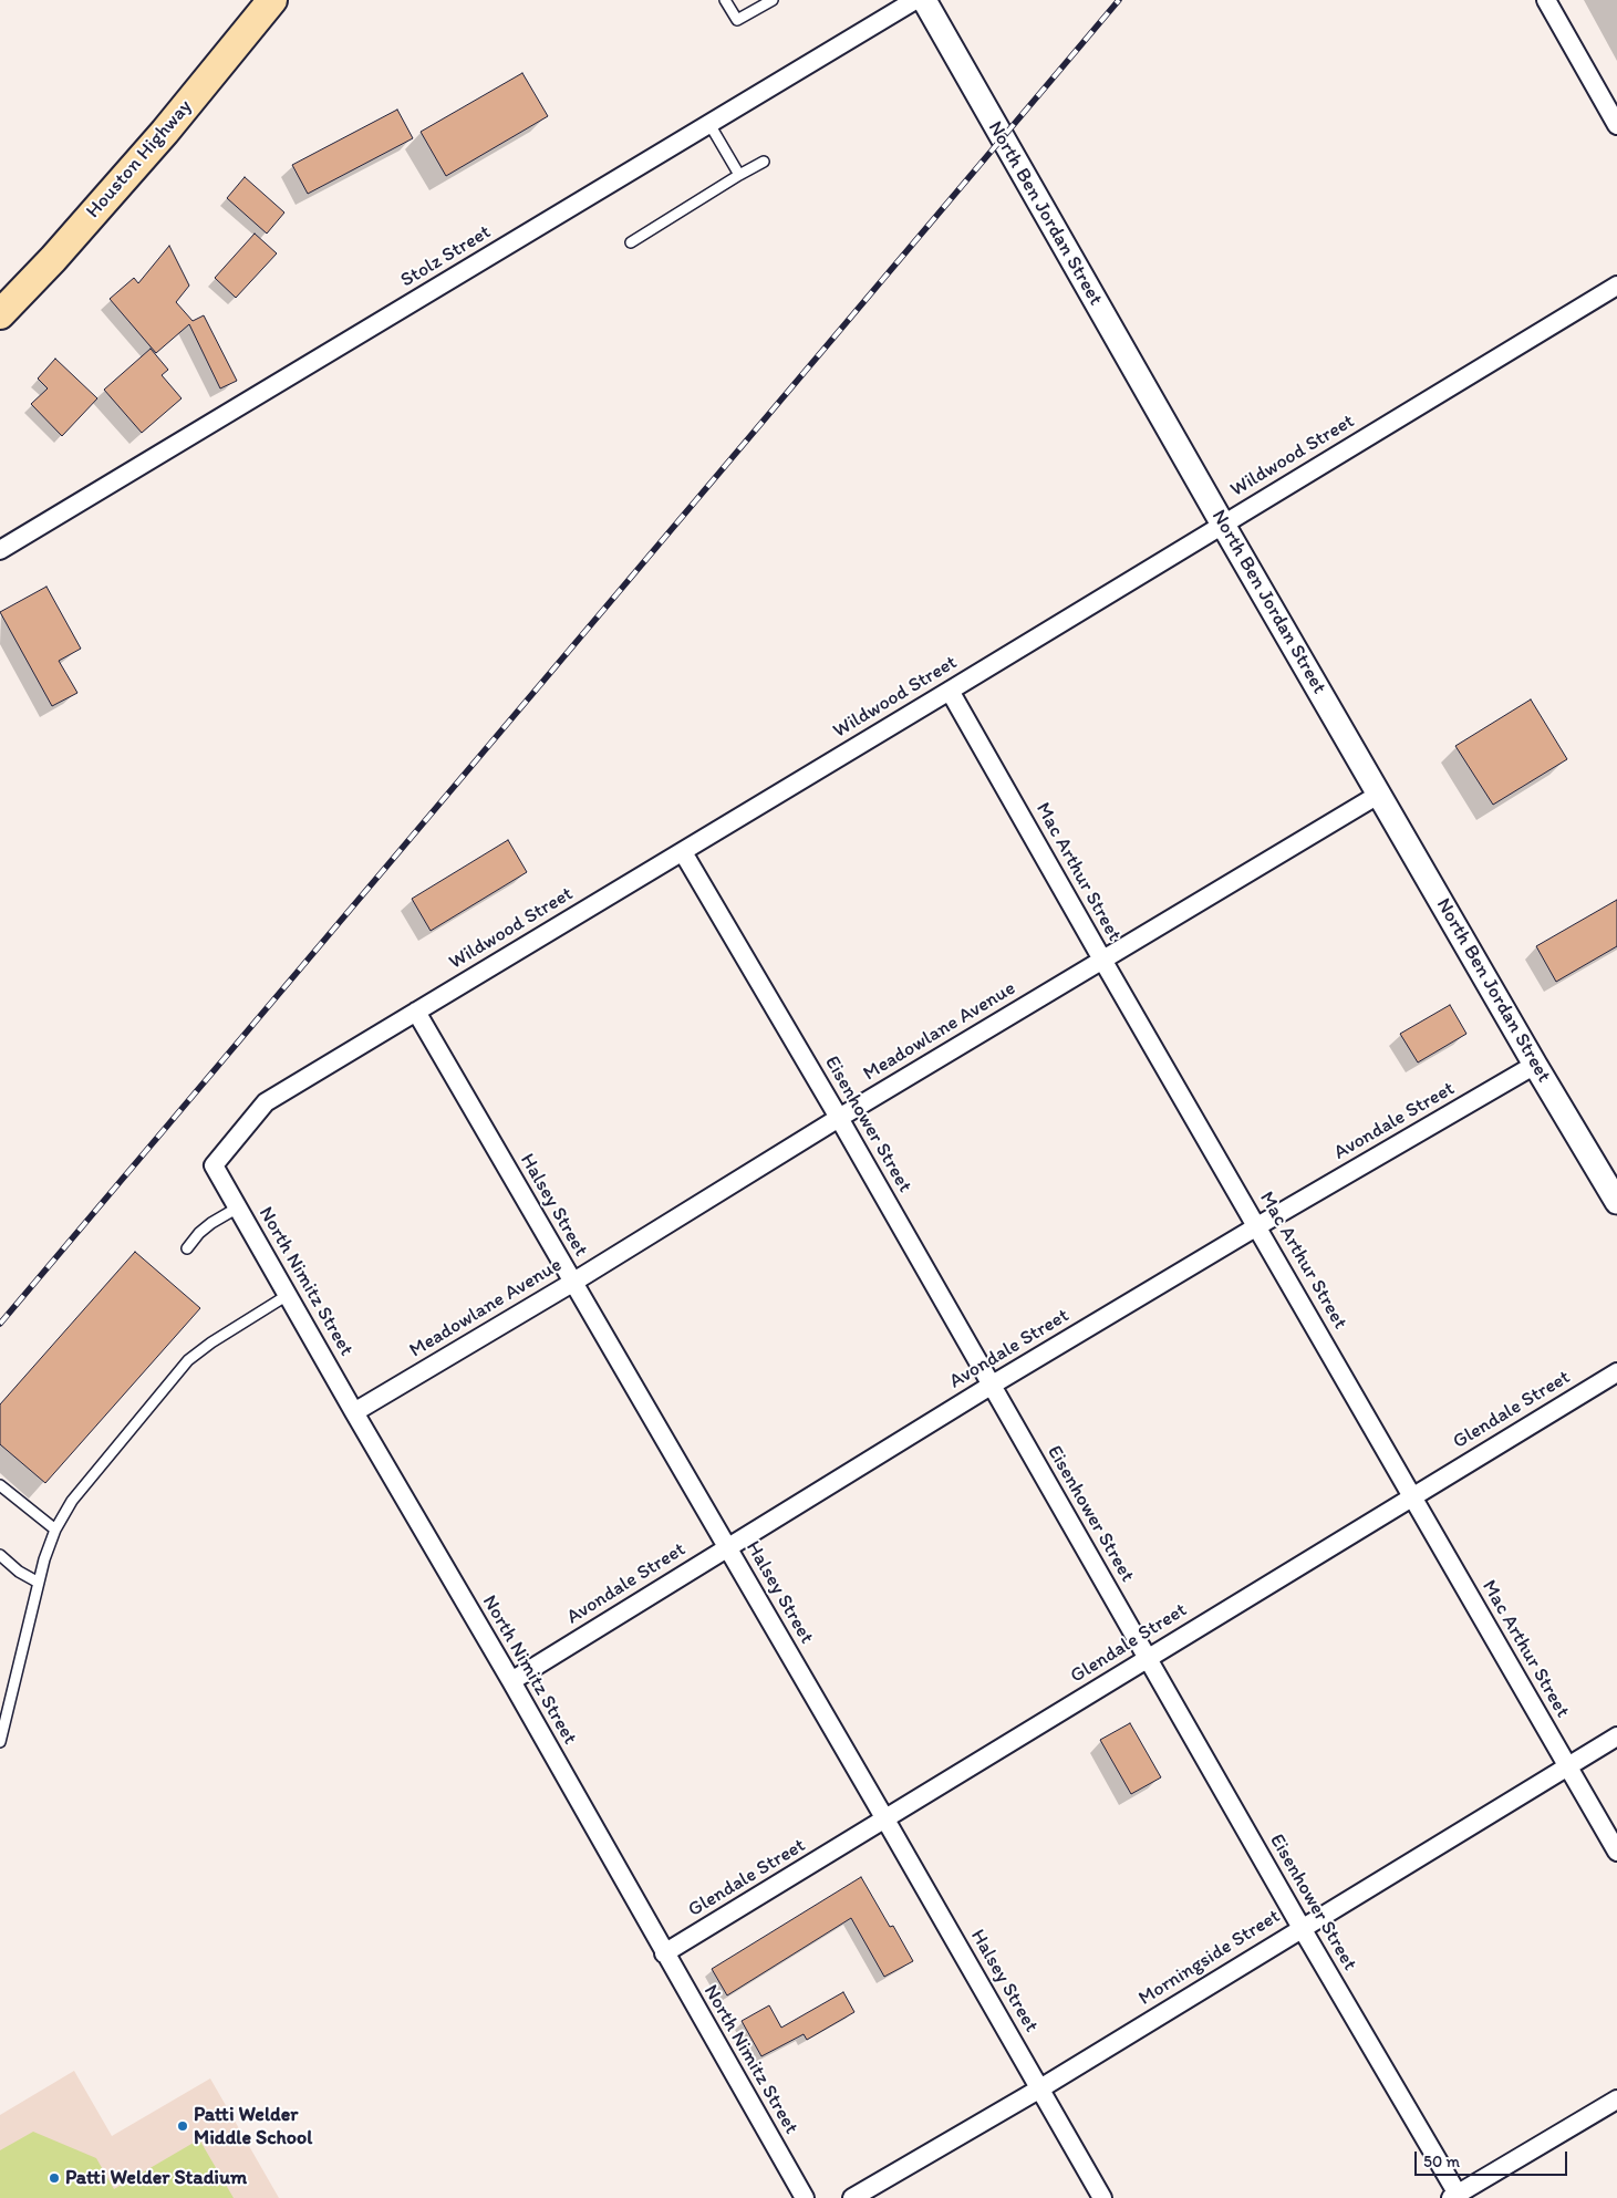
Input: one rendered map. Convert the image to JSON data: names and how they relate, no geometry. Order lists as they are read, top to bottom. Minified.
{"streets":{"main road":["Houston Highway"],"street":["North Ben Jordan Street","Stolz Street","Wildwood Street","Mac Arthur Street","Meadowlane Avenue","Avondale Street","Eisenhower Street","Halsey Street","North Nimitz Street","Glendale Street","Morningside Street"]},"crossings":[["North Ben Jordan Street","Wildwood Street"],["North Ben Jordan Street","Meadowlane Avenue"],["North Ben Jordan Street","Avondale Street"],["Wildwood Street","Mac Arthur Street"],["Wildwood Street","Eisenhower Street"],["Wildwood Street","Halsey Street"],["Wildwood Street","North Nimitz Street"],["Mac Arthur Street","Meadowlane Avenue"],["Mac Arthur Street","Avondale Street"],["Mac Arthur Street","Glendale Street"],["Mac Arthur Street","Morningside Street"],["Meadowlane Avenue","Eisenhower Street"],["Meadowlane Avenue","Halsey Street"],["Meadowlane Avenue","North Nimitz Street"],["Avondale Street","Eisenhower Street"],["Avondale Street","Halsey Street"],["Avondale Street","North Nimitz Street"],["Eisenhower Street","Glendale Street"],["Eisenhower Street","Morningside Street"],["Halsey Street","Glendale Street"],["Halsey Street","Morningside Street"],["North Nimitz Street","Glendale Street"]],"places":["Patti Welder Middle School","Patti Welder Stadium"],"scale_bar":"50 m"}
